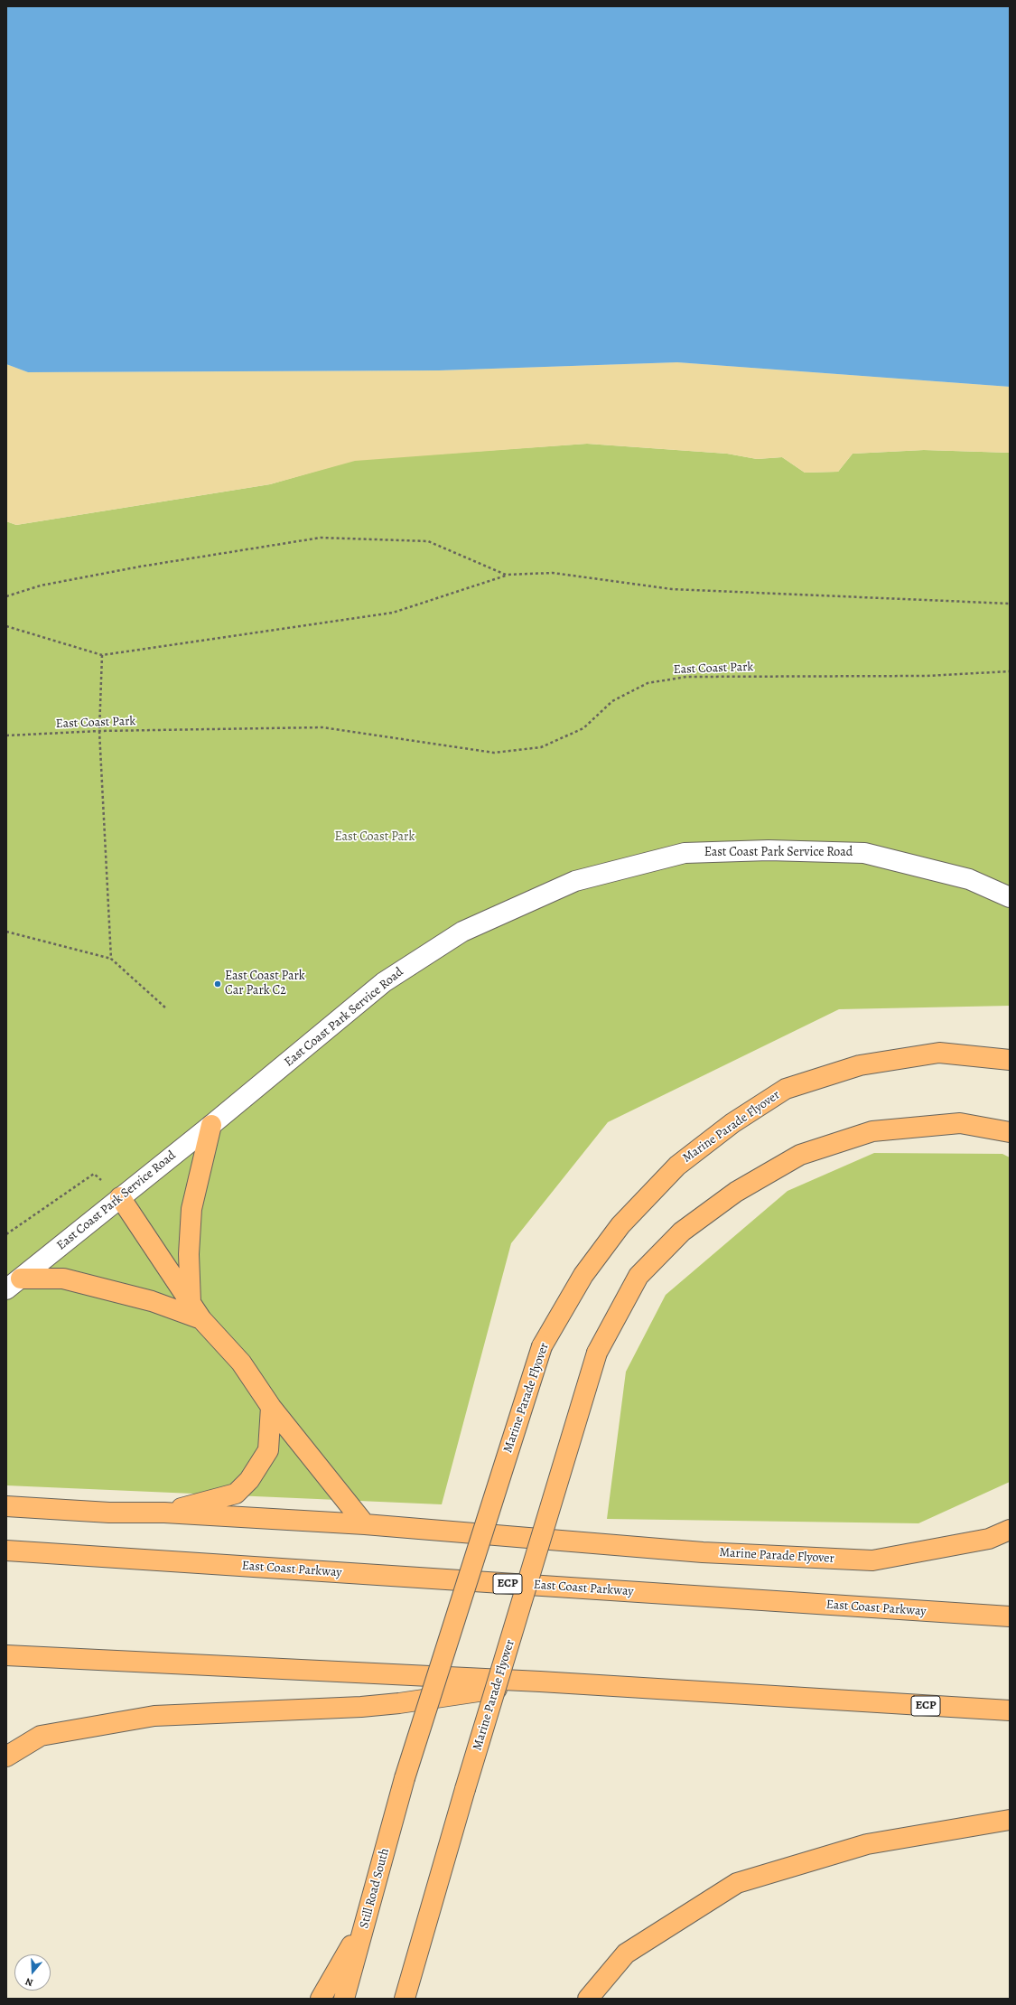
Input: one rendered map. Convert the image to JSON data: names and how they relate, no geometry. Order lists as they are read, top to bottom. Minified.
{"streets":{"highway":["Marine Parade Flyover","East Coast Parkway","ECP","Still Road South"],"street":["East Coast Park Service Road"],"path":["East Coast Park"]},"crossings":[["Marine Parade Flyover","Still Road South"]],"parks":["East Coast Park"],"places":["East Coast Park Car Park C2"],"north":"bottom"}
